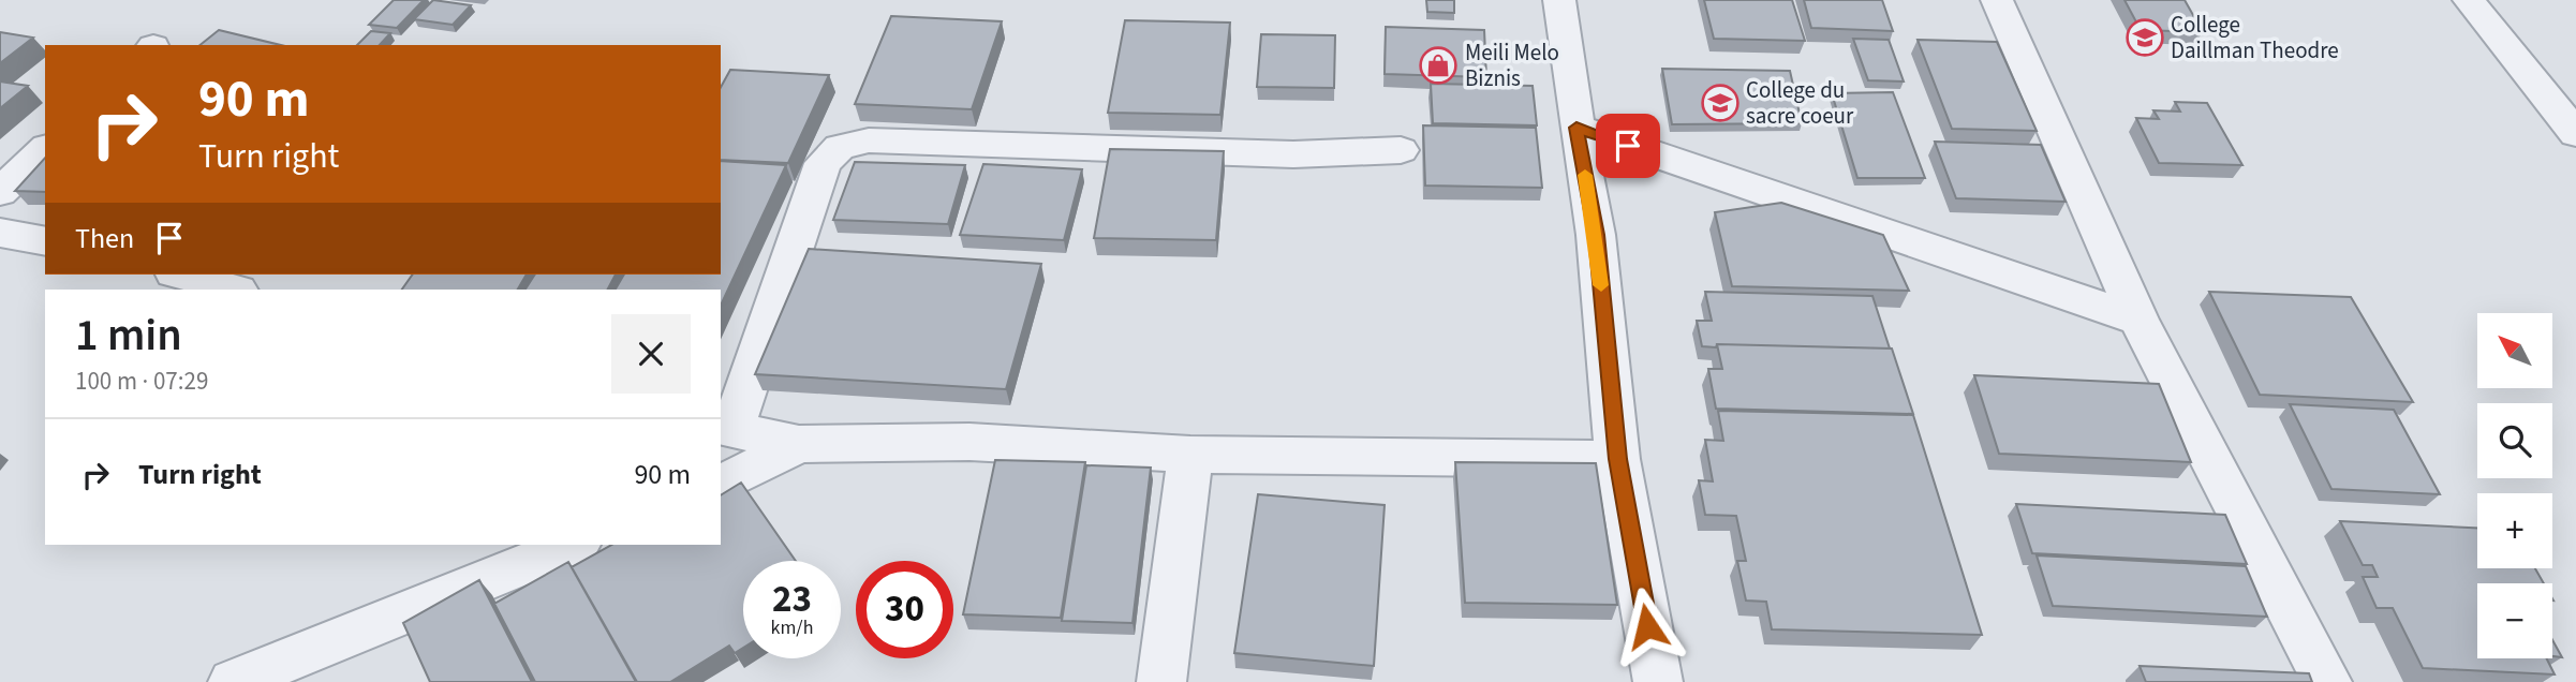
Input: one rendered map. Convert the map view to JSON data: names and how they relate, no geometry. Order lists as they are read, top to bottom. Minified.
{"places":{"school or university":["College Daillman Theodre","College du sacre coeur"],"shop":["Meili Melo Biznis"]},"north":"top left","page":{"turn":["90 m","Turn right"],"then":"Then","heading":["1 min","100 m · 07:29"],"map_buttons":["+","−"],"list":[{"name":"Turn right","value":"90 m"}],"speed":"23 km/h","limit":"30"}}
